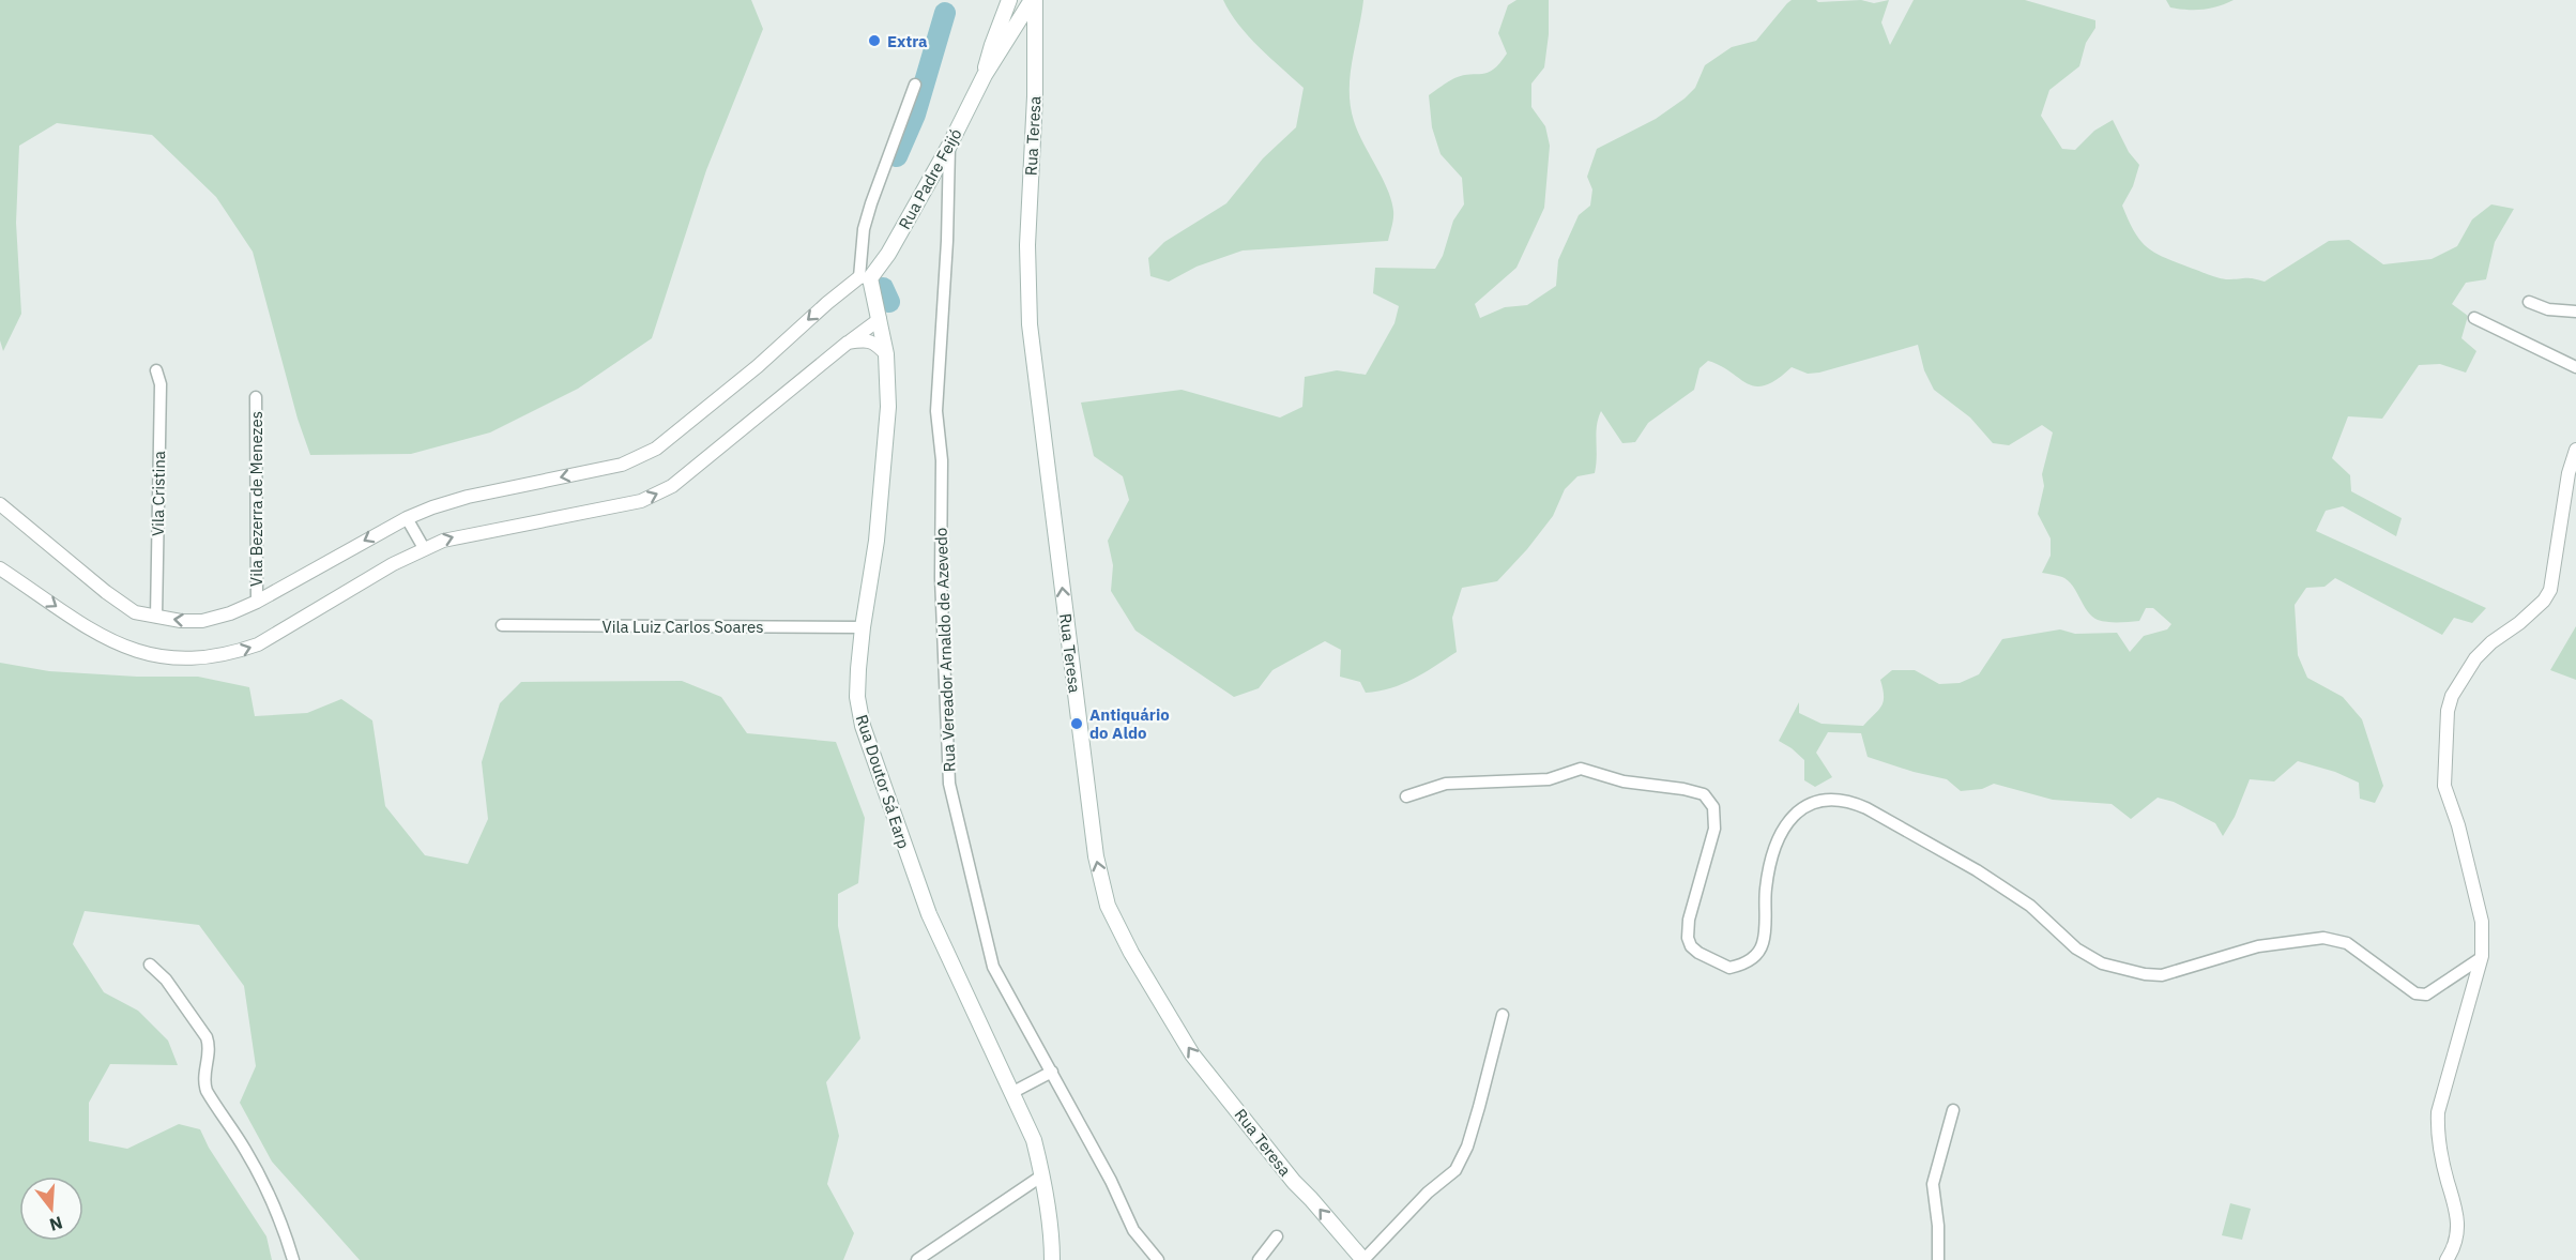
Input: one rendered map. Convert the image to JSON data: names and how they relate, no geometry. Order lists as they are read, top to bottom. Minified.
{"streets":{"main road":["Rua Teresa","Rua Padre Feijó","Rua Doutor Sá Earp"],"street":["Vila Cristina","Vila Bezerra de Menezes","Vila Luiz Carlos Soares","Rua Vereador Arnaldo de Azevedo"]},"crossings":[["Rua Teresa","Rua Padre Feijó"],["Rua Padre Feijó","Rua Vereador Arnaldo de Azevedo"],["Rua Padre Feijó","Rua Doutor Sá Earp"],["Vila Luiz Carlos Soares","Rua Doutor Sá Earp"]],"one_way":["Rua Teresa"],"places":["Extra","Antiquário do Aldo"],"north":"bottom"}
